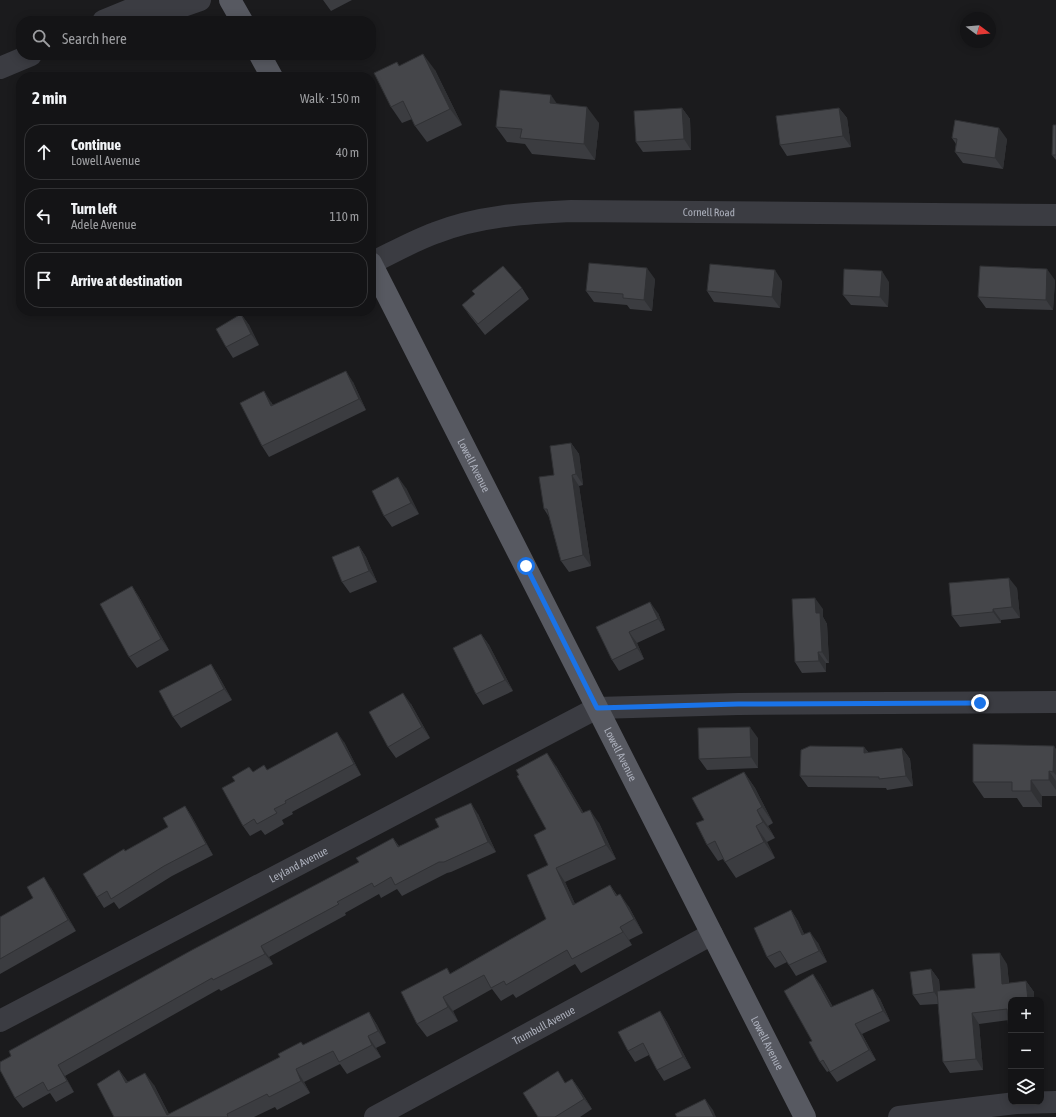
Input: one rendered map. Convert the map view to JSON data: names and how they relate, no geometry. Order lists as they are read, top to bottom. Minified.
{"streets":{"main road":["Lowell Avenue"],"street":["Cornell Road","Leyland Avenue","Trumbull Avenue"]},"crossings":[["Lowell Avenue","Leyland Avenue"],["Lowell Avenue","Trumbull Avenue"]],"north":"right","page":{"search":"Search here","heading":["2 min","Walk · 150 m"],"list":[["Continue","Lowell Avenue","40 m"],["Turn left","Adele Avenue","110 m"],"Arrive at destination"],"map_buttons":["+","−"]}}
